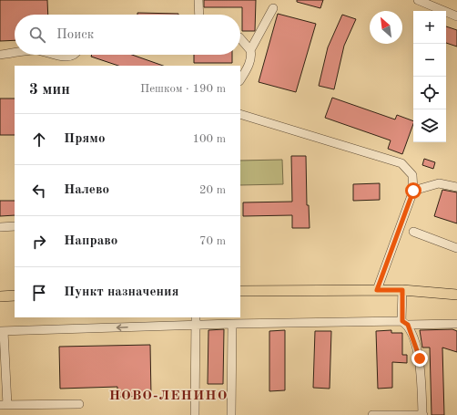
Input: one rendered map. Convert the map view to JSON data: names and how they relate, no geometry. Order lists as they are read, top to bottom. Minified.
{"districts":["НОВО-ЛЕНИНО"],"north":"top left","page":{"map_buttons":["+","−"],"search":"Поиск","heading":["3 мин","Пешком · 190 m"],"list":[["Прямо","100 m"],["Налево","20 m"],["Направо","70 m"],"Пункт назначения"]}}
